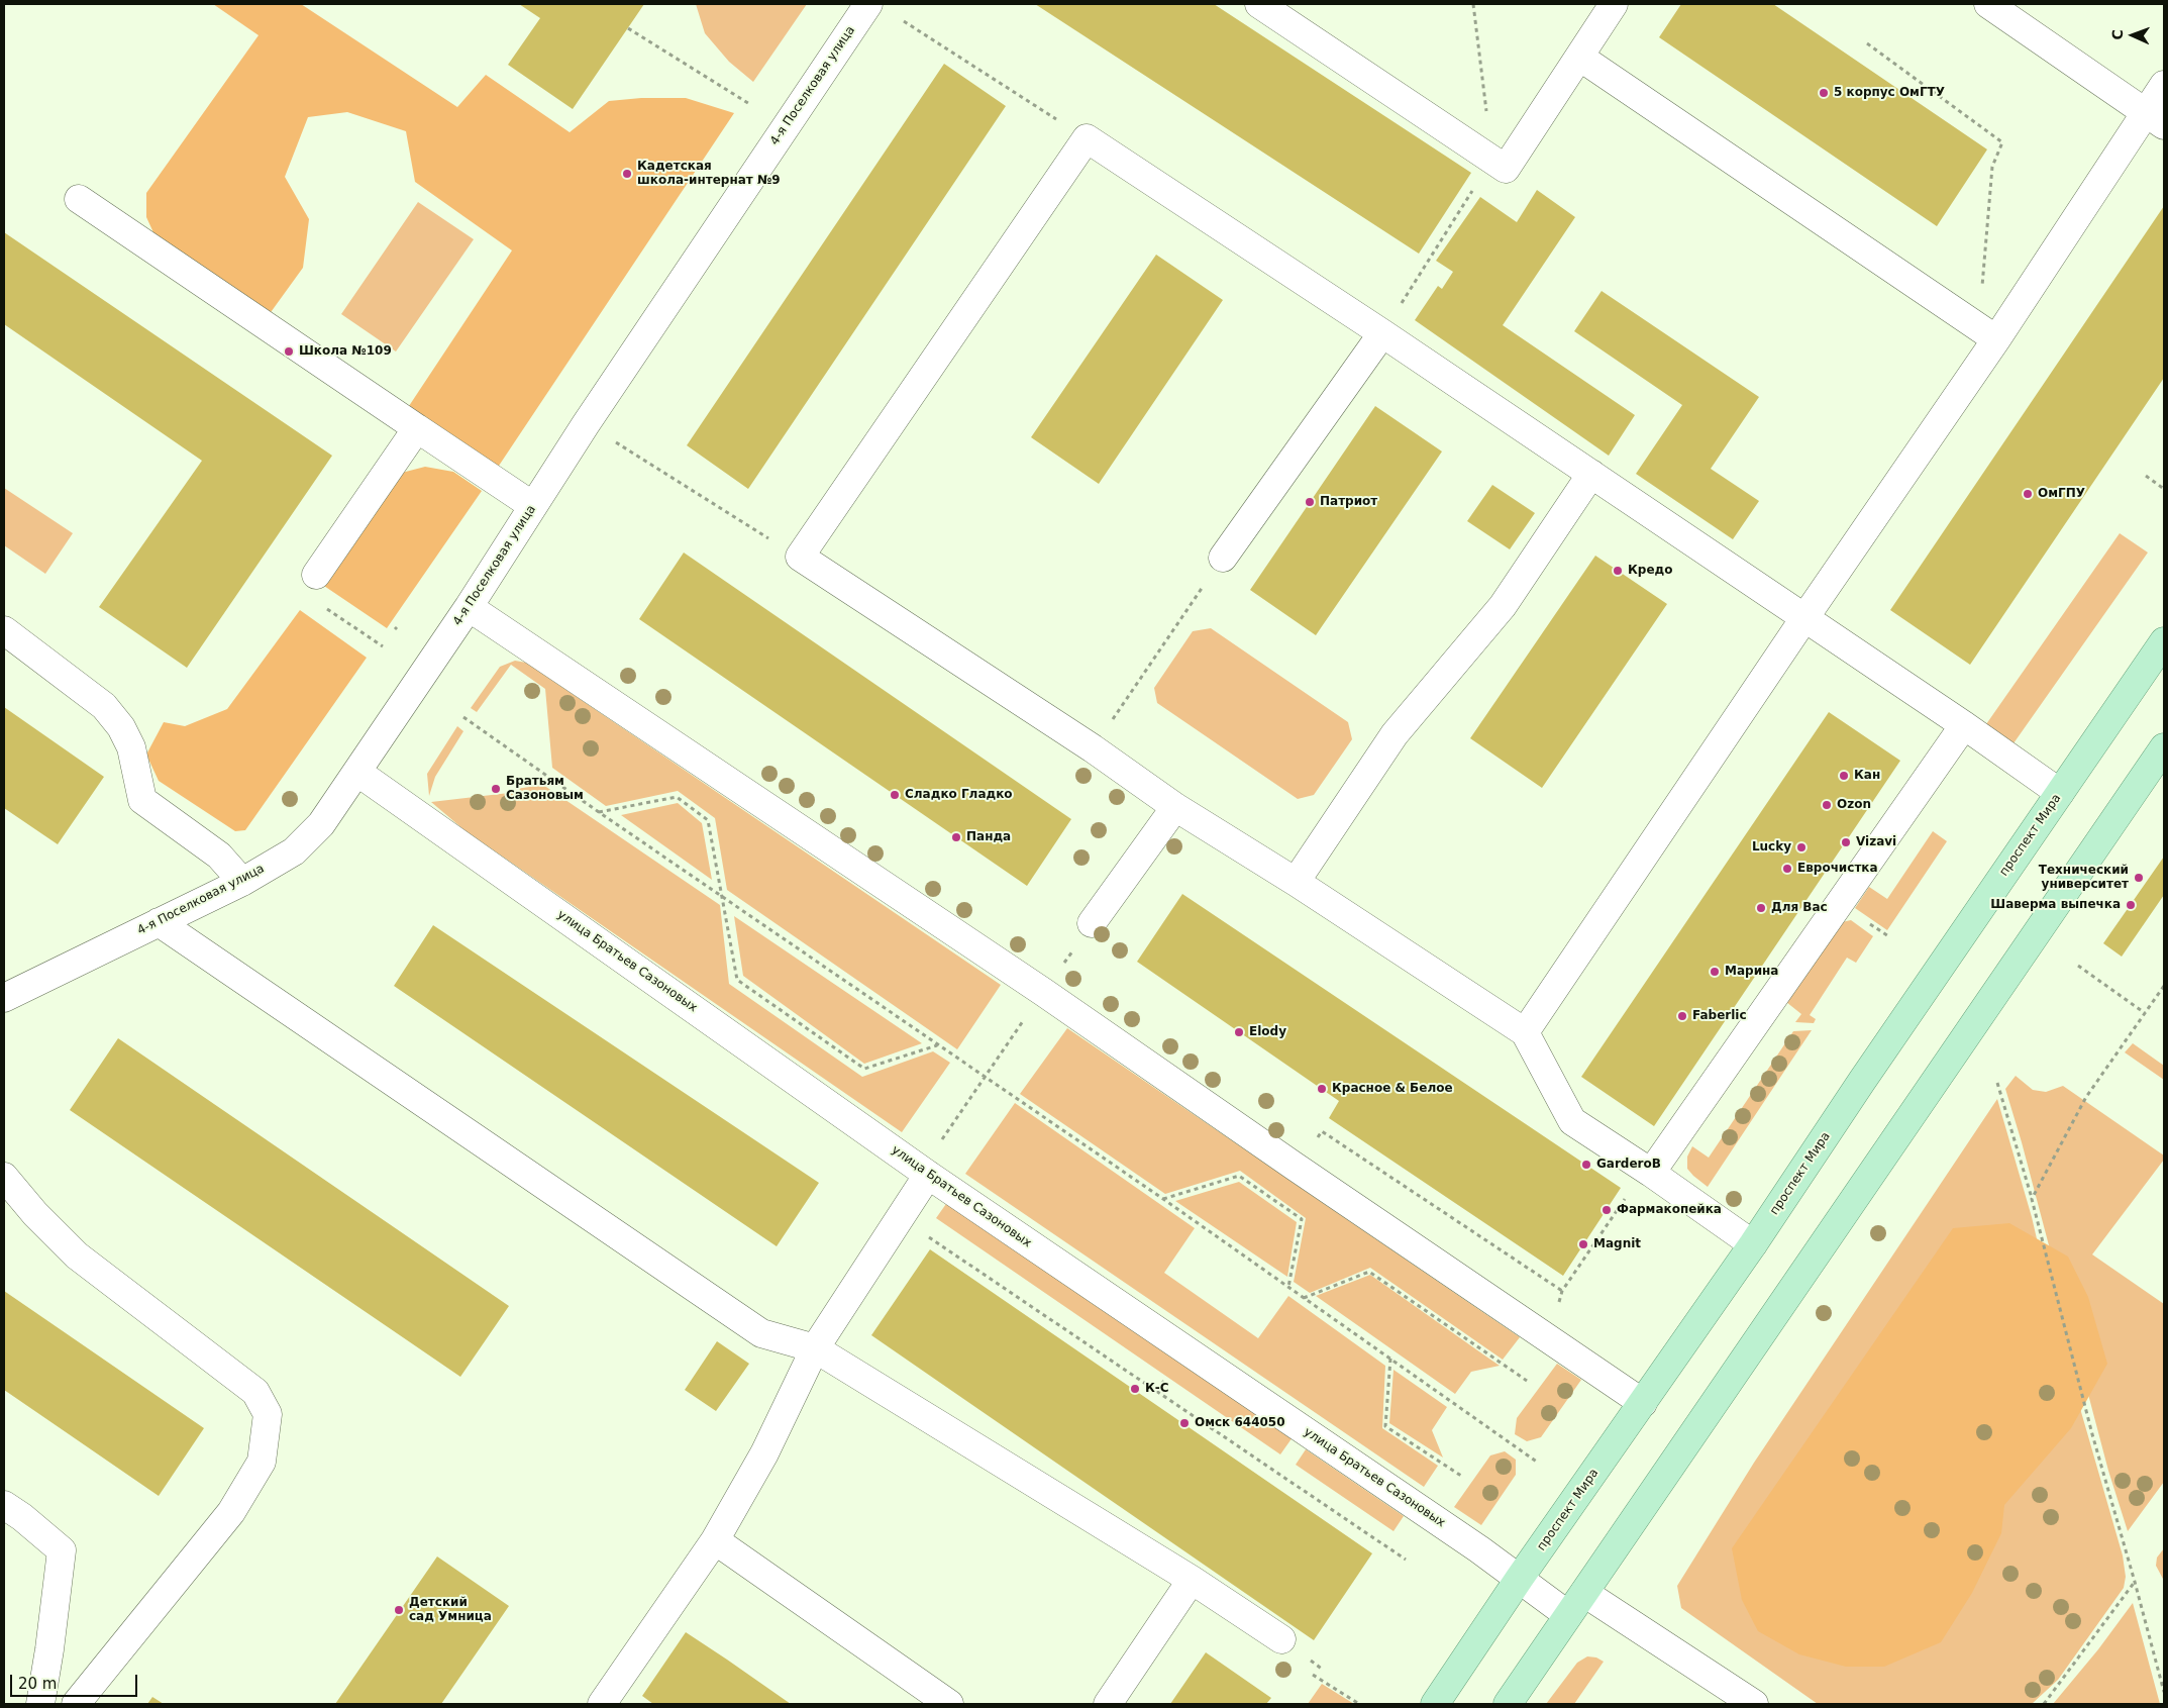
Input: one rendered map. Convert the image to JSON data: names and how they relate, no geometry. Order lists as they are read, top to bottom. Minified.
{"streets":{"main road":["проспект Мира"],"street":["4-я Поселковая улица","улица Братьев Сазоновых"]},"crossings":[["4-я Поселковая улица","улица Братьев Сазоновых"],["проспект Мира","улица Братьев Сазоновых"]],"places":["5 корпус ОмГТУ","Кадетская школа-интернат №9","Школа №109","ОмГПУ","Патриот","Кредо","Кан","Братьям Сазоновым","Сладко Гладко","Ozon","Панда","Vizavi","Lucky","Еврочистка","Технический университет","Шаверма выпечка","Для Вас","Марина","Faberlic","Elody","Красное & Белое","GarderoB","Фармакопейка","Magnit","К-С","Омск 644050","Детский сад Умница"],"scale_bar":"20 m","north":"left"}
